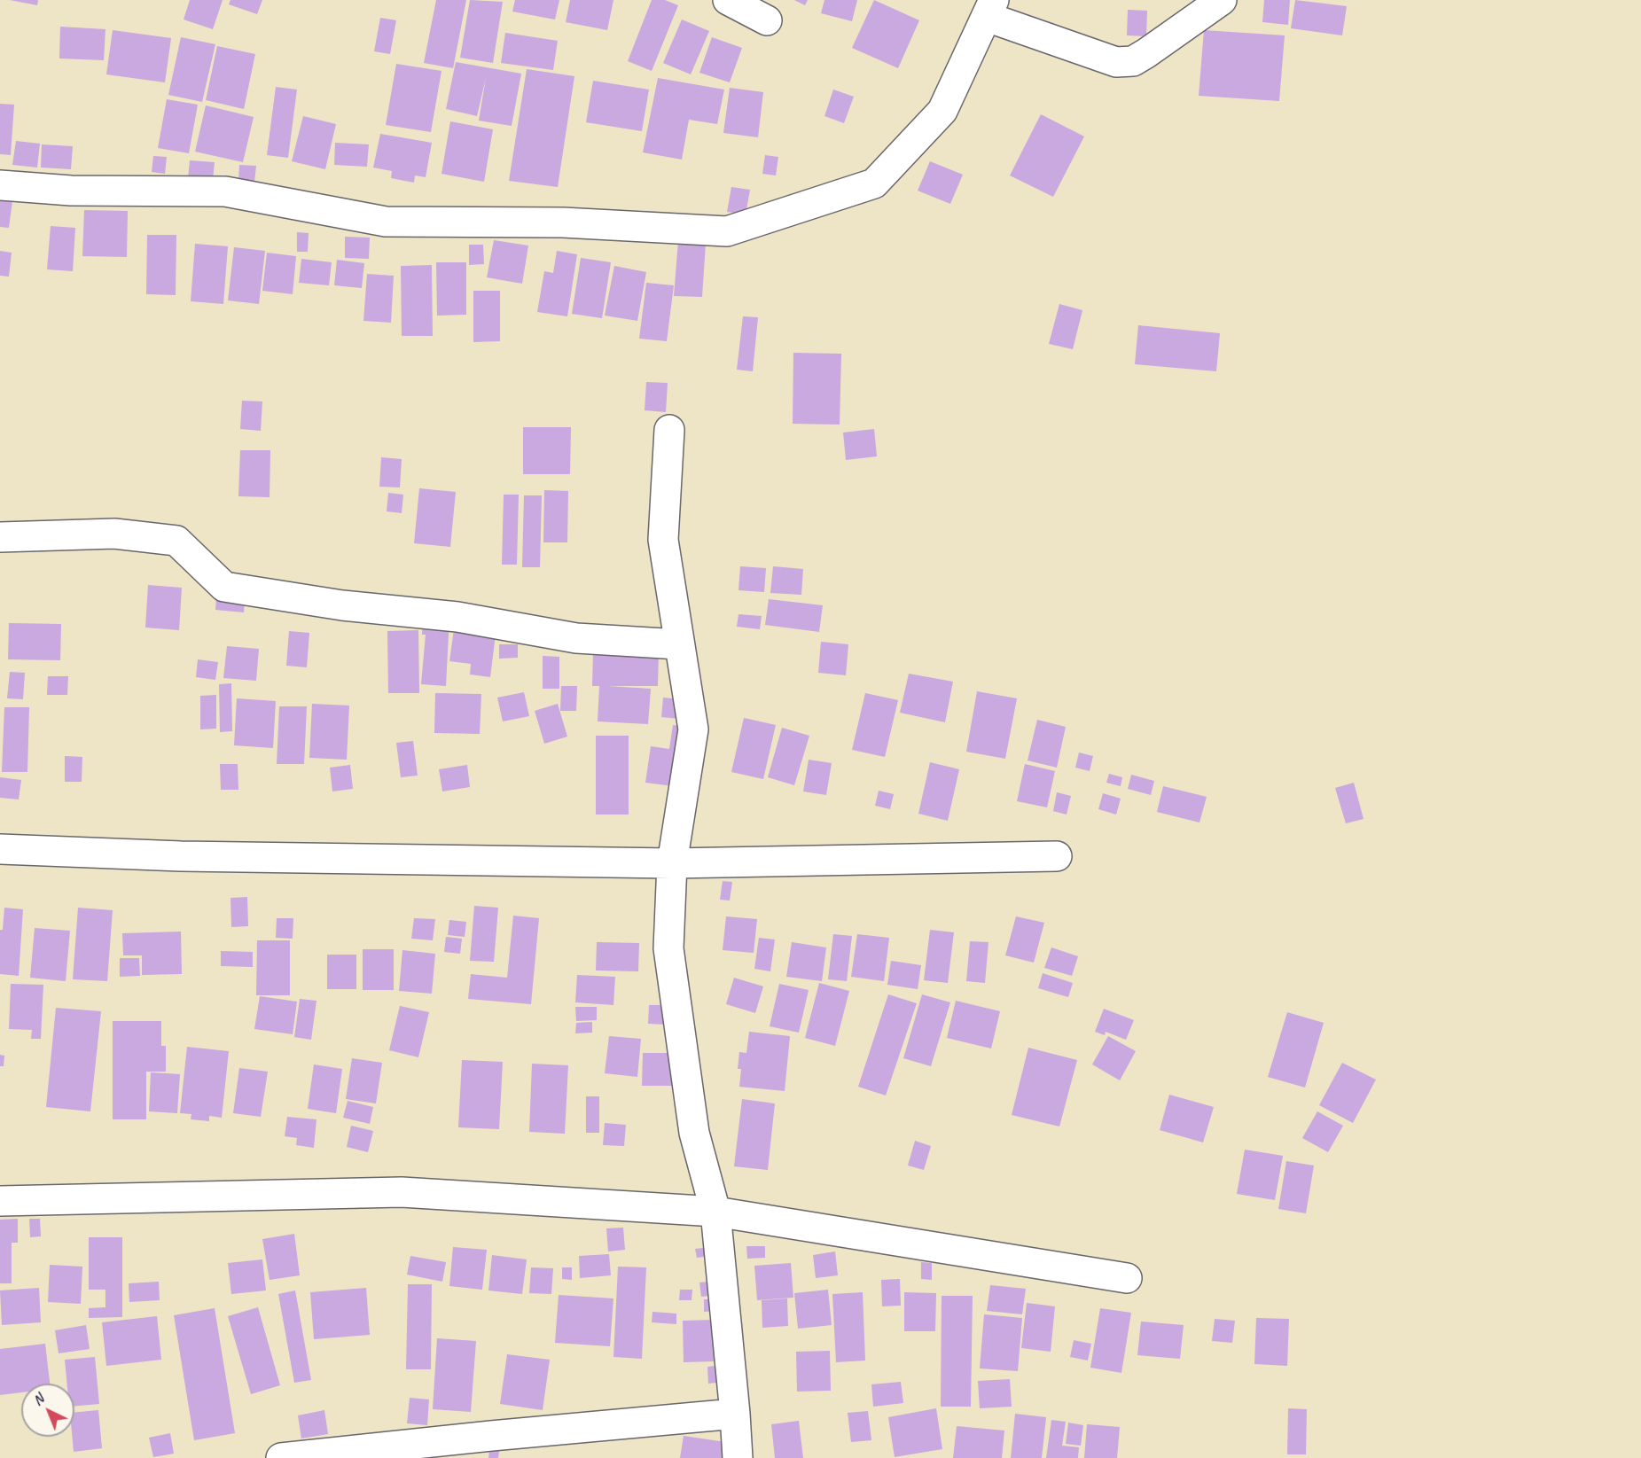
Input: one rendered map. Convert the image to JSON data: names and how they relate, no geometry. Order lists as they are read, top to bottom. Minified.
{"north":"top left"}
